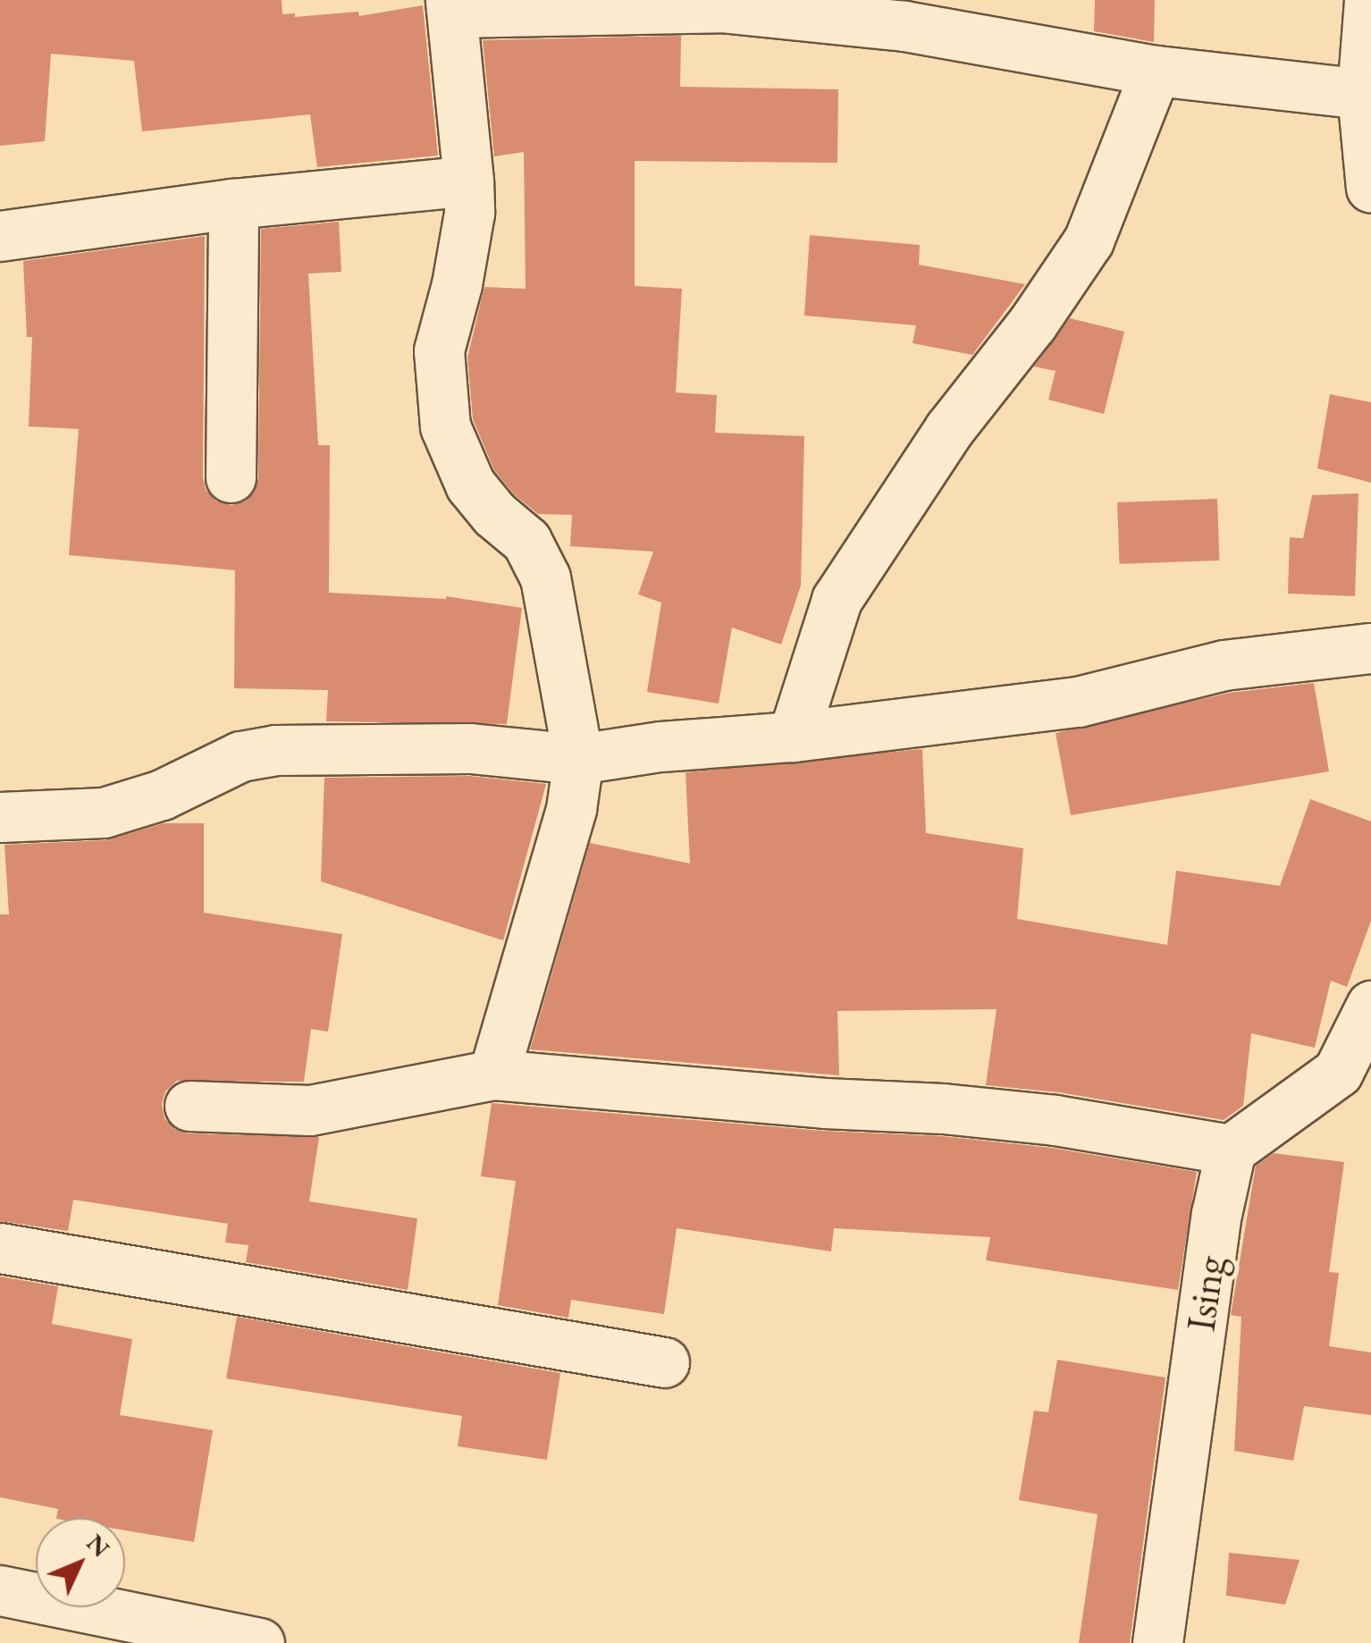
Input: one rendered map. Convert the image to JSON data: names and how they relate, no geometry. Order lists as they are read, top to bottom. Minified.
{"streets":{"street":["Ising"]},"north":"top right"}
